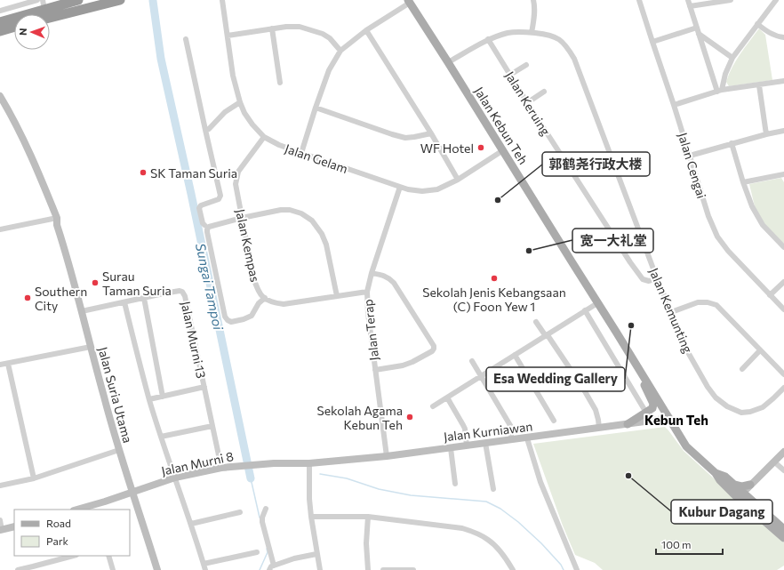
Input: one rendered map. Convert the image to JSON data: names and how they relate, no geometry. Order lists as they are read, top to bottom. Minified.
{"streets":{"main road":["Jalan Kebun Teh"],"street":["Jalan Keruing","Jalan Gelam","Jalan Cengai","Jalan Kempas","Jalan Kemunting","Jalan Terap","Jalan Murni 13","Jalan Suria Utama","Jalan Kurniawan","Jalan Murni 8"]},"crossings":[["Jalan Keruing","Jalan Kemunting"],["Jalan Kebun Teh","Jalan Gelam"],["Jalan Kebun Teh","Jalan Kemunting"],["Jalan Kebun Teh","Jalan Kurniawan"],["Jalan Gelam","Jalan Kempas"],["Jalan Gelam","Jalan Terap"],["Jalan Kempas","Jalan Terap"],["Jalan Terap","Jalan Kurniawan"],["Jalan Murni 13","Jalan Suria Utama"],["Jalan Murni 13","Jalan Murni 8"],["Jalan Suria Utama","Jalan Murni 8"],["Jalan Kurniawan","Jalan Murni 8"]],"districts":["Kebun Teh"],"water":["Sungai Tampoi"],"places":["WF Hotel","SK Taman Suria","郭鹤尧行政大楼","宽一大礼堂","Sekolah Jenis Kebangsaan (C) Foon Yew 1","Surau Taman Suria","Southern City","Esa Wedding Gallery","Sekolah Agama Kebun Teh","Kubur Dagang"],"legend":["Road","Park"],"scale_bar":"100 m","north":"left"}
